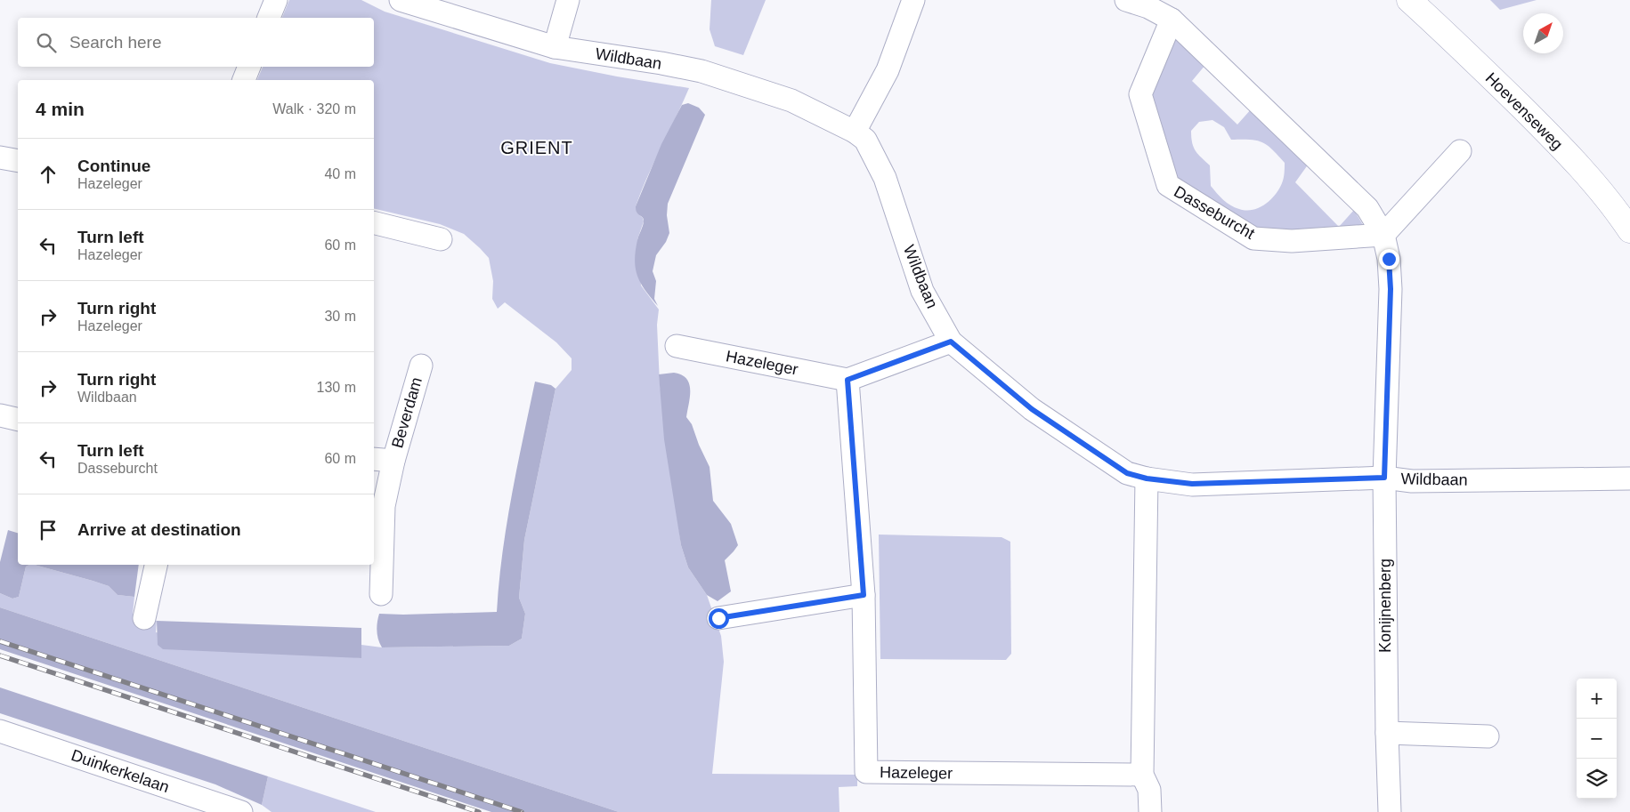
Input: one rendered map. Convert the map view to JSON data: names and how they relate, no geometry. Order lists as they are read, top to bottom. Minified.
{"streets":{"main road":["Hoevenseweg"],"street":["Wildbaan","Dasseburcht","Hazeleger","Beverdam","Konijnenberg","Duinkerkelaan"]},"crossings":[["Wildbaan","Konijnenberg"]],"districts":["GRIENT"],"north":"top right","page":{"search":"Search here","heading":["4 min","Walk · 320 m"],"list":[["Continue","Hazeleger","40 m"],["Turn left","Hazeleger","60 m"],["Turn right","Hazeleger","30 m"],["Turn right","Wildbaan","130 m"],["Turn left","Dasseburcht","60 m"],"Arrive at destination"],"map_buttons":["+","−"]}}
